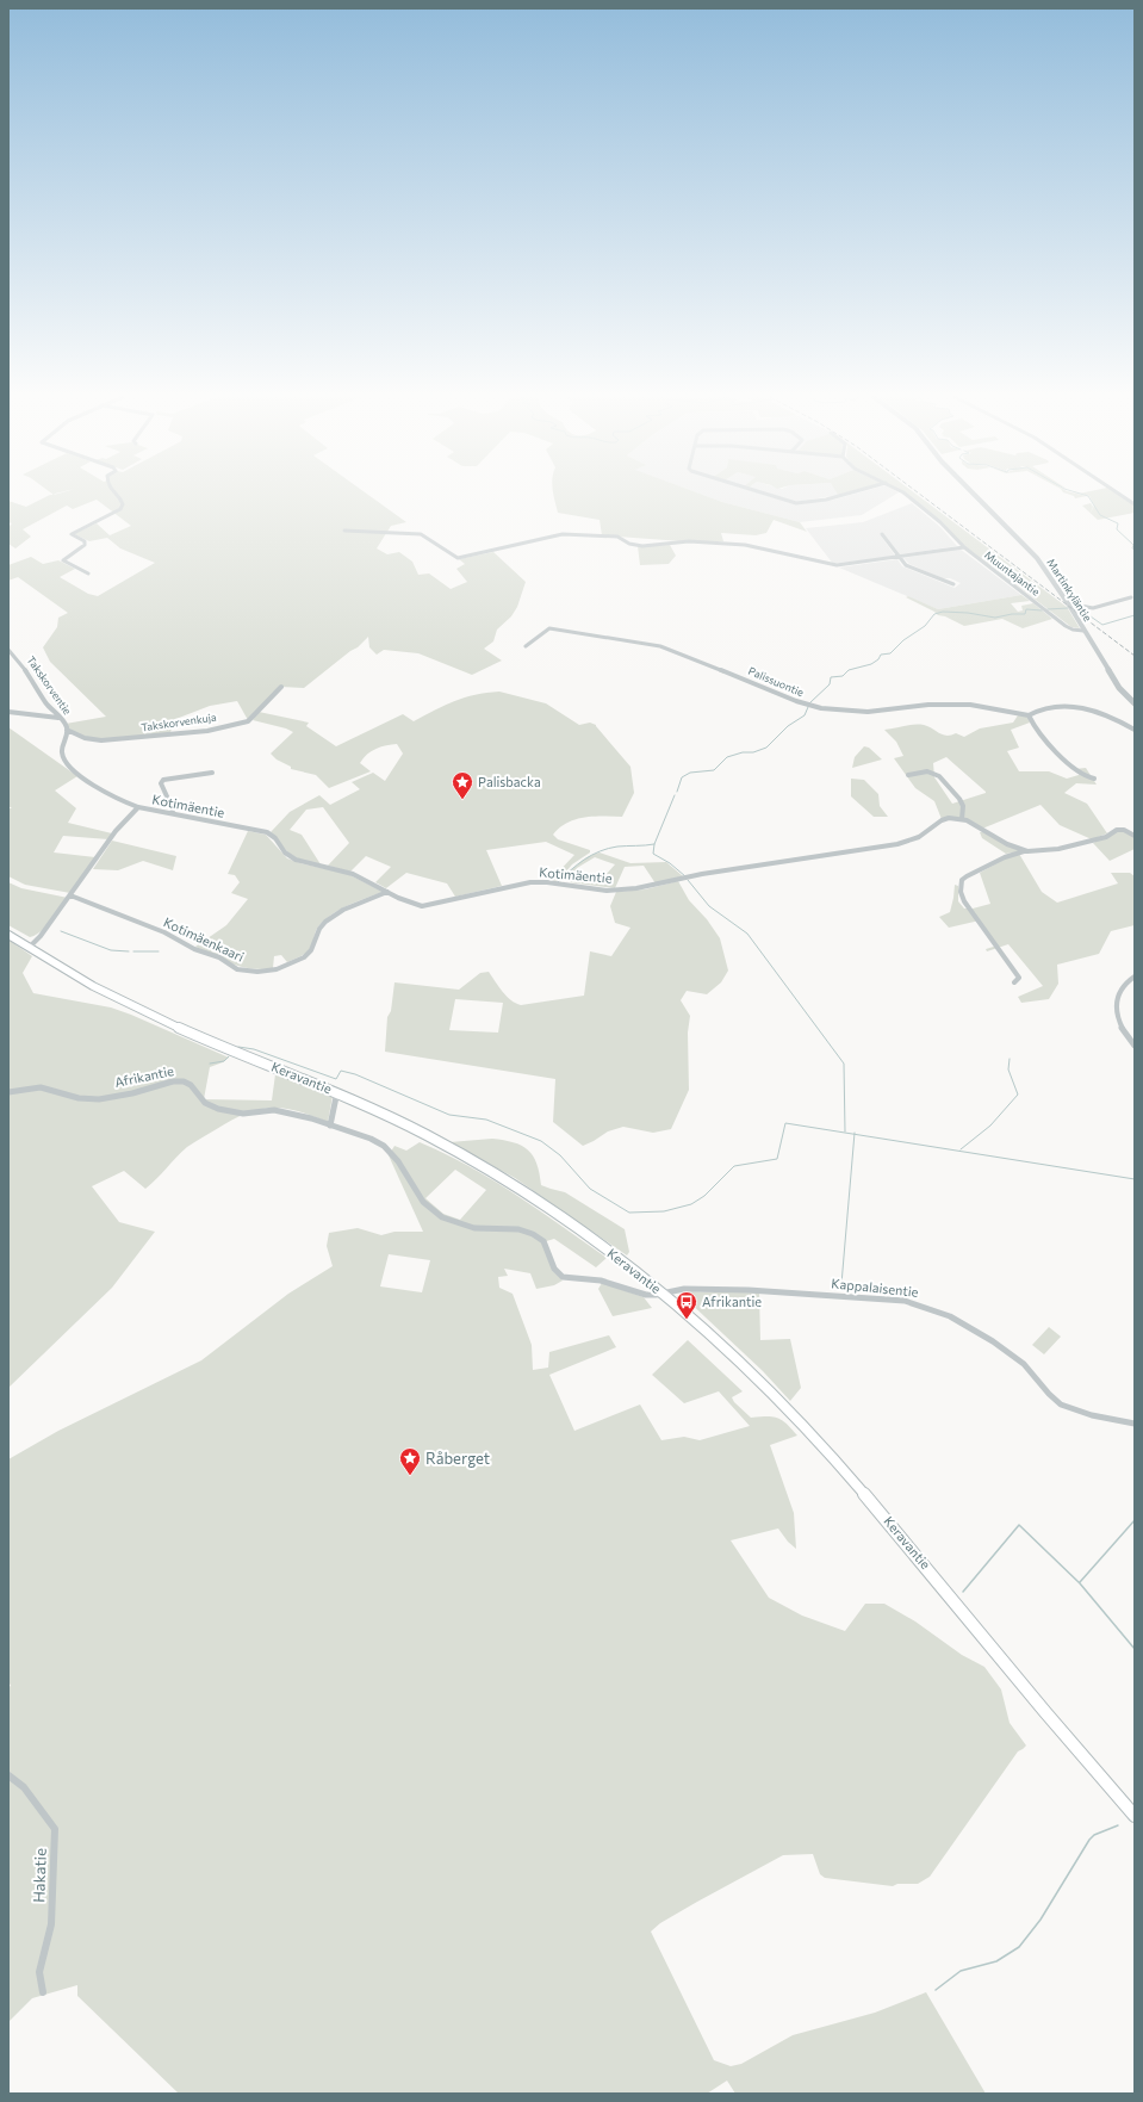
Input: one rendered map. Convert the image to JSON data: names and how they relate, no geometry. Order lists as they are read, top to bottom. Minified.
{"streets":{"main road":["Keravantie"],"street":["Muuntajantie","Martinkyläntie","Palissuontie","Takskorventie","Takskorvenkuja","Kotimäentie","Kotimäenkaari","Afrikantie","Kappalaisentie","Hakatie"]},"crossings":[["Muuntajantie","Martinkyläntie"],["Takskorventie","Takskorvenkuja"],["Takskorventie","Kotimäentie"],["Kotimäentie","Kotimäenkaari"],["Kotimäentie","Keravantie"],["Afrikantie","Keravantie"],["Afrikantie","Kappalaisentie"],["Keravantie","Kappalaisentie"]],"places":{"place":["Palisbacka","Råberget"],"bus stop":["Afrikantie"]}}
